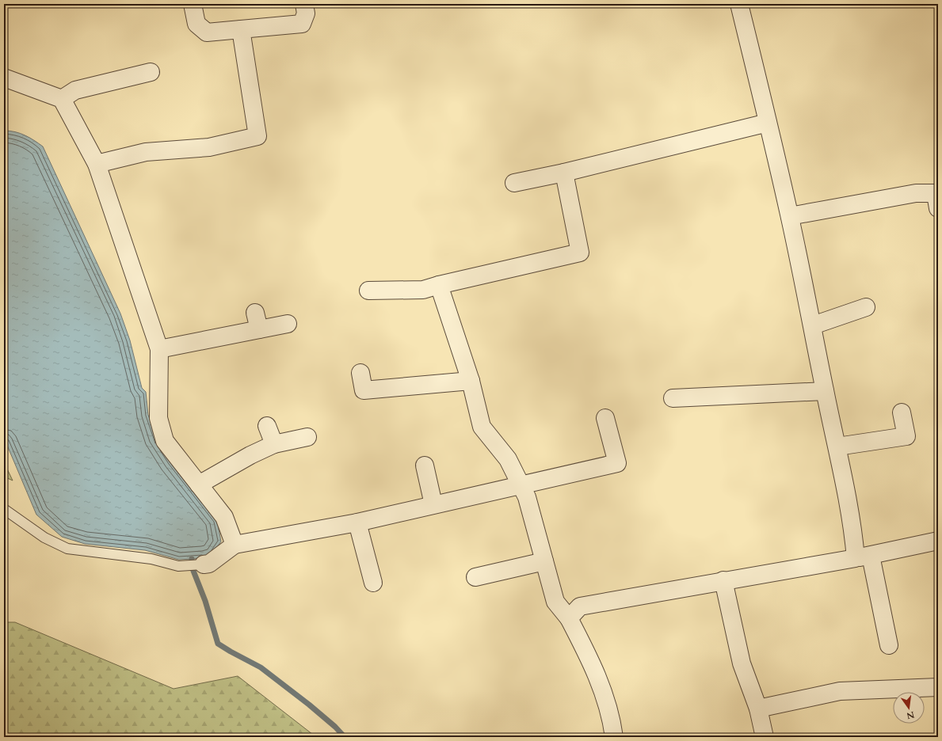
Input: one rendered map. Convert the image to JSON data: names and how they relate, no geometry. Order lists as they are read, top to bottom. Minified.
{"north":"bottom"}
